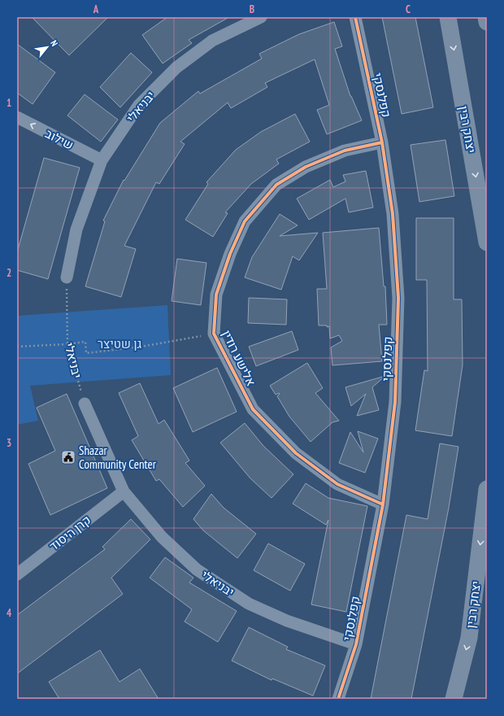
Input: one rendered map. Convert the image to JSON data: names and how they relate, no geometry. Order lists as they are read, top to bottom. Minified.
{"streets":{"main road":["יצחק רבין"],"street":["קפלנסקי","יבניאלי","שילוב","אלישע רודין","קרן היסוד"]},"crossings":[["קפלנסקי","יבניאלי"],["קפלנסקי","אלישע רודין"],["יבניאלי","שילוב"],["יבניאלי","קרן היסוד"]],"one_way":["יצחק רבין","שילוב"],"parks":["גן שטיצר"],"places":{"public building":["Shazar Community Center"]},"north":"top right","grid":{"columns":["A","B","C"],"rows":["1","2","3","4"]}}
